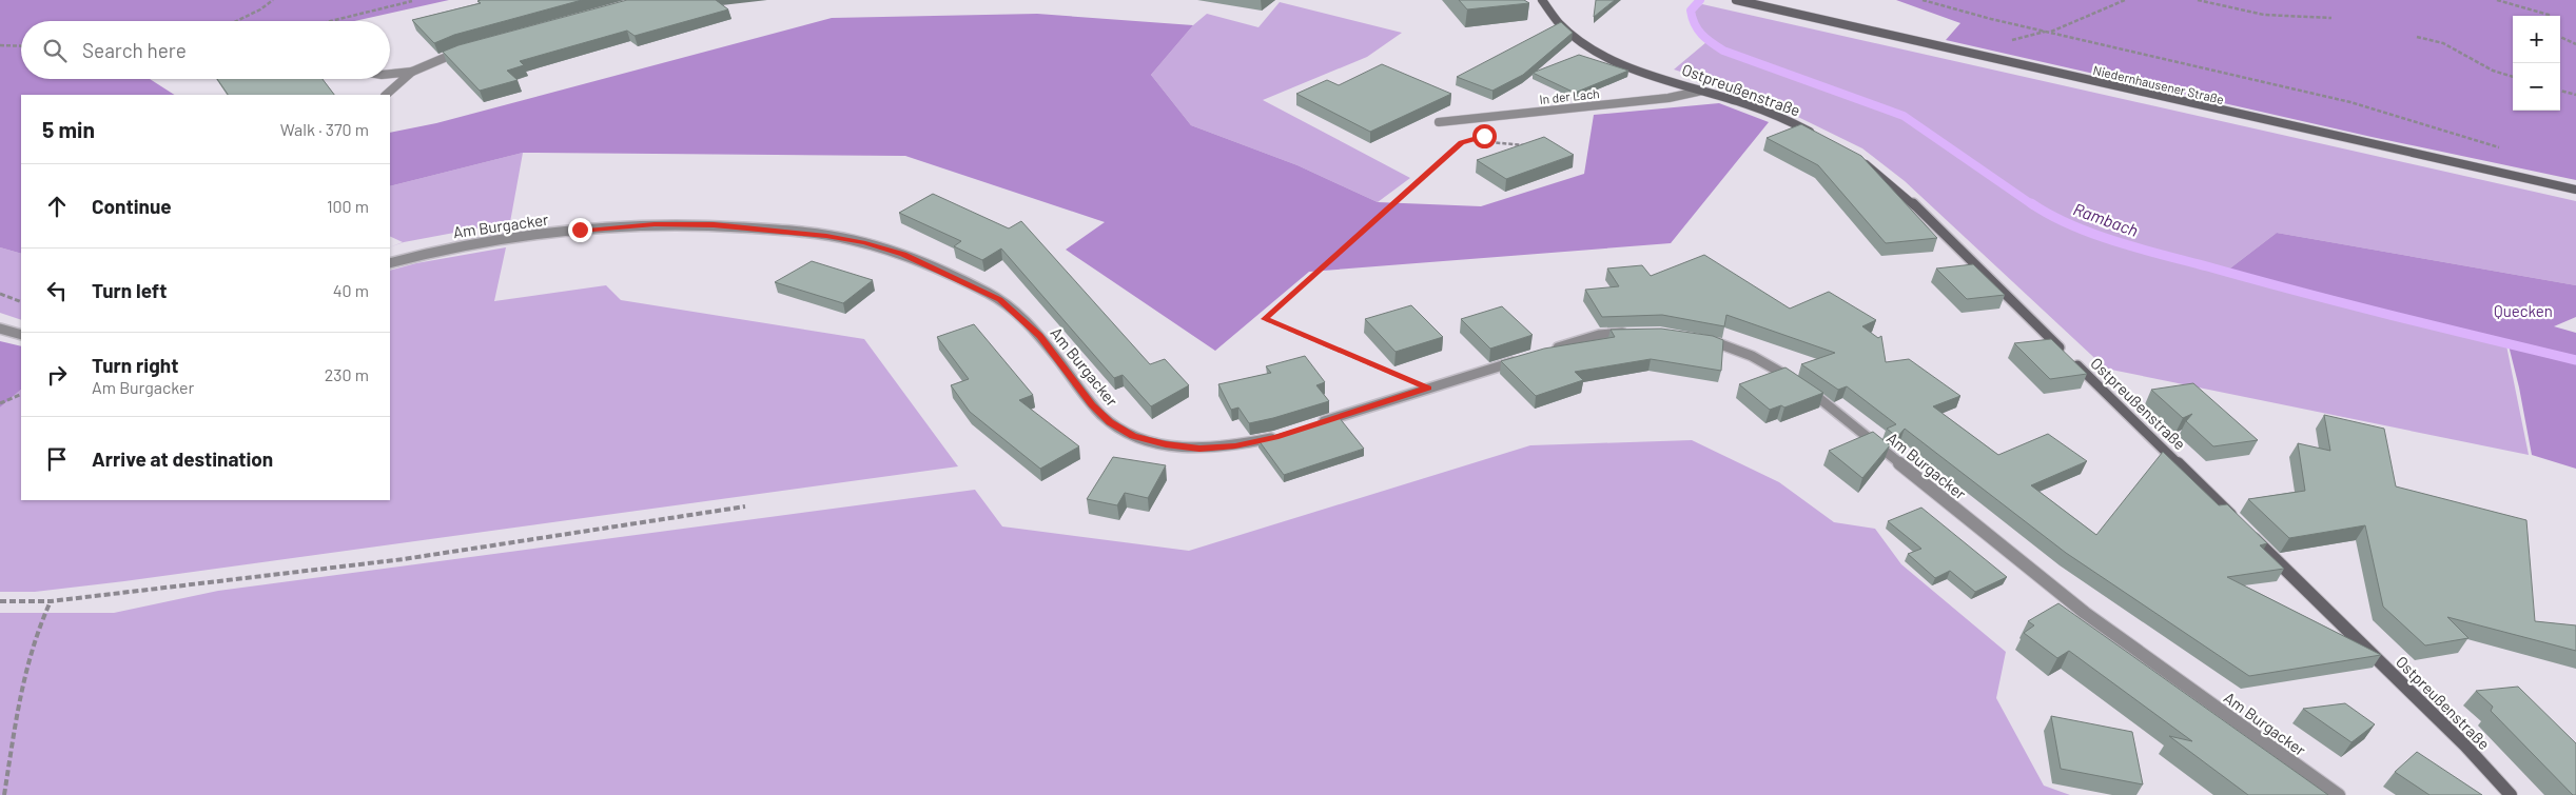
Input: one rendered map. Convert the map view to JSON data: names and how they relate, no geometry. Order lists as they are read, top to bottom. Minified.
{"streets":{"street":["Niedernhausener Straße","Ostpreußenstraße","In der Lach","Am Burgacker"]},"crossings":[["Ostpreußenstraße","In der Lach"]],"water":["Rambach"],"parks":["Quecken"],"page":{"map_buttons":["+","−"],"search":"Search here","heading":["5 min","Walk · 370 m"],"list":[["Continue","100 m"],["Turn left","40 m"],["Turn right","Am Burgacker","230 m"],"Arrive at destination"]}}
